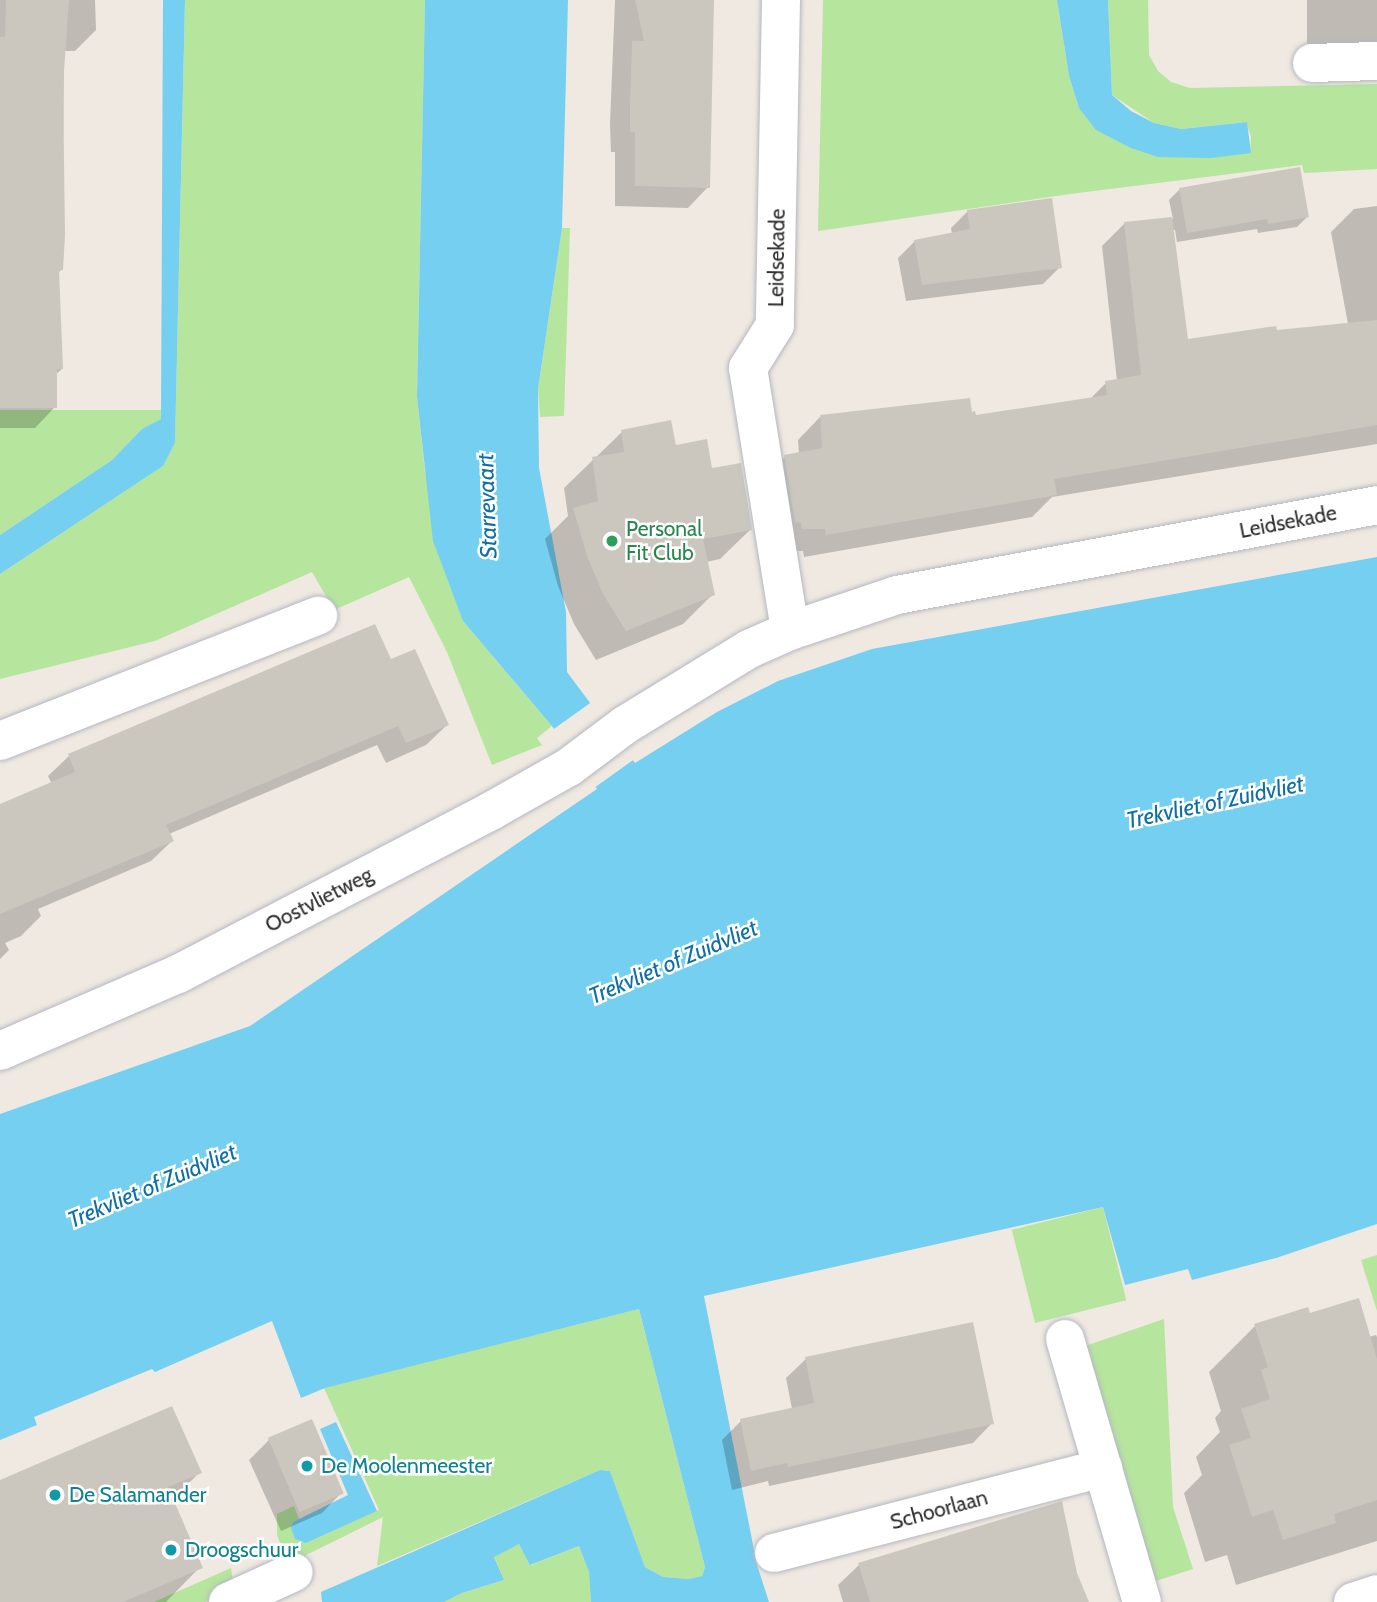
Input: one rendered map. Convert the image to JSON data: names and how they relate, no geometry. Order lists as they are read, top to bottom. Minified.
{"streets":{"street":["Leidsekade","Oostvlietweg","Schoorlaan"]},"crossings":[["Leidsekade","Oostvlietweg"]],"water":["Starrevaart","Trekvliet of Zuidvliet"],"places":["Personal Fit Club","De Moolenmeester","De Salamander","Droogschuur"]}
